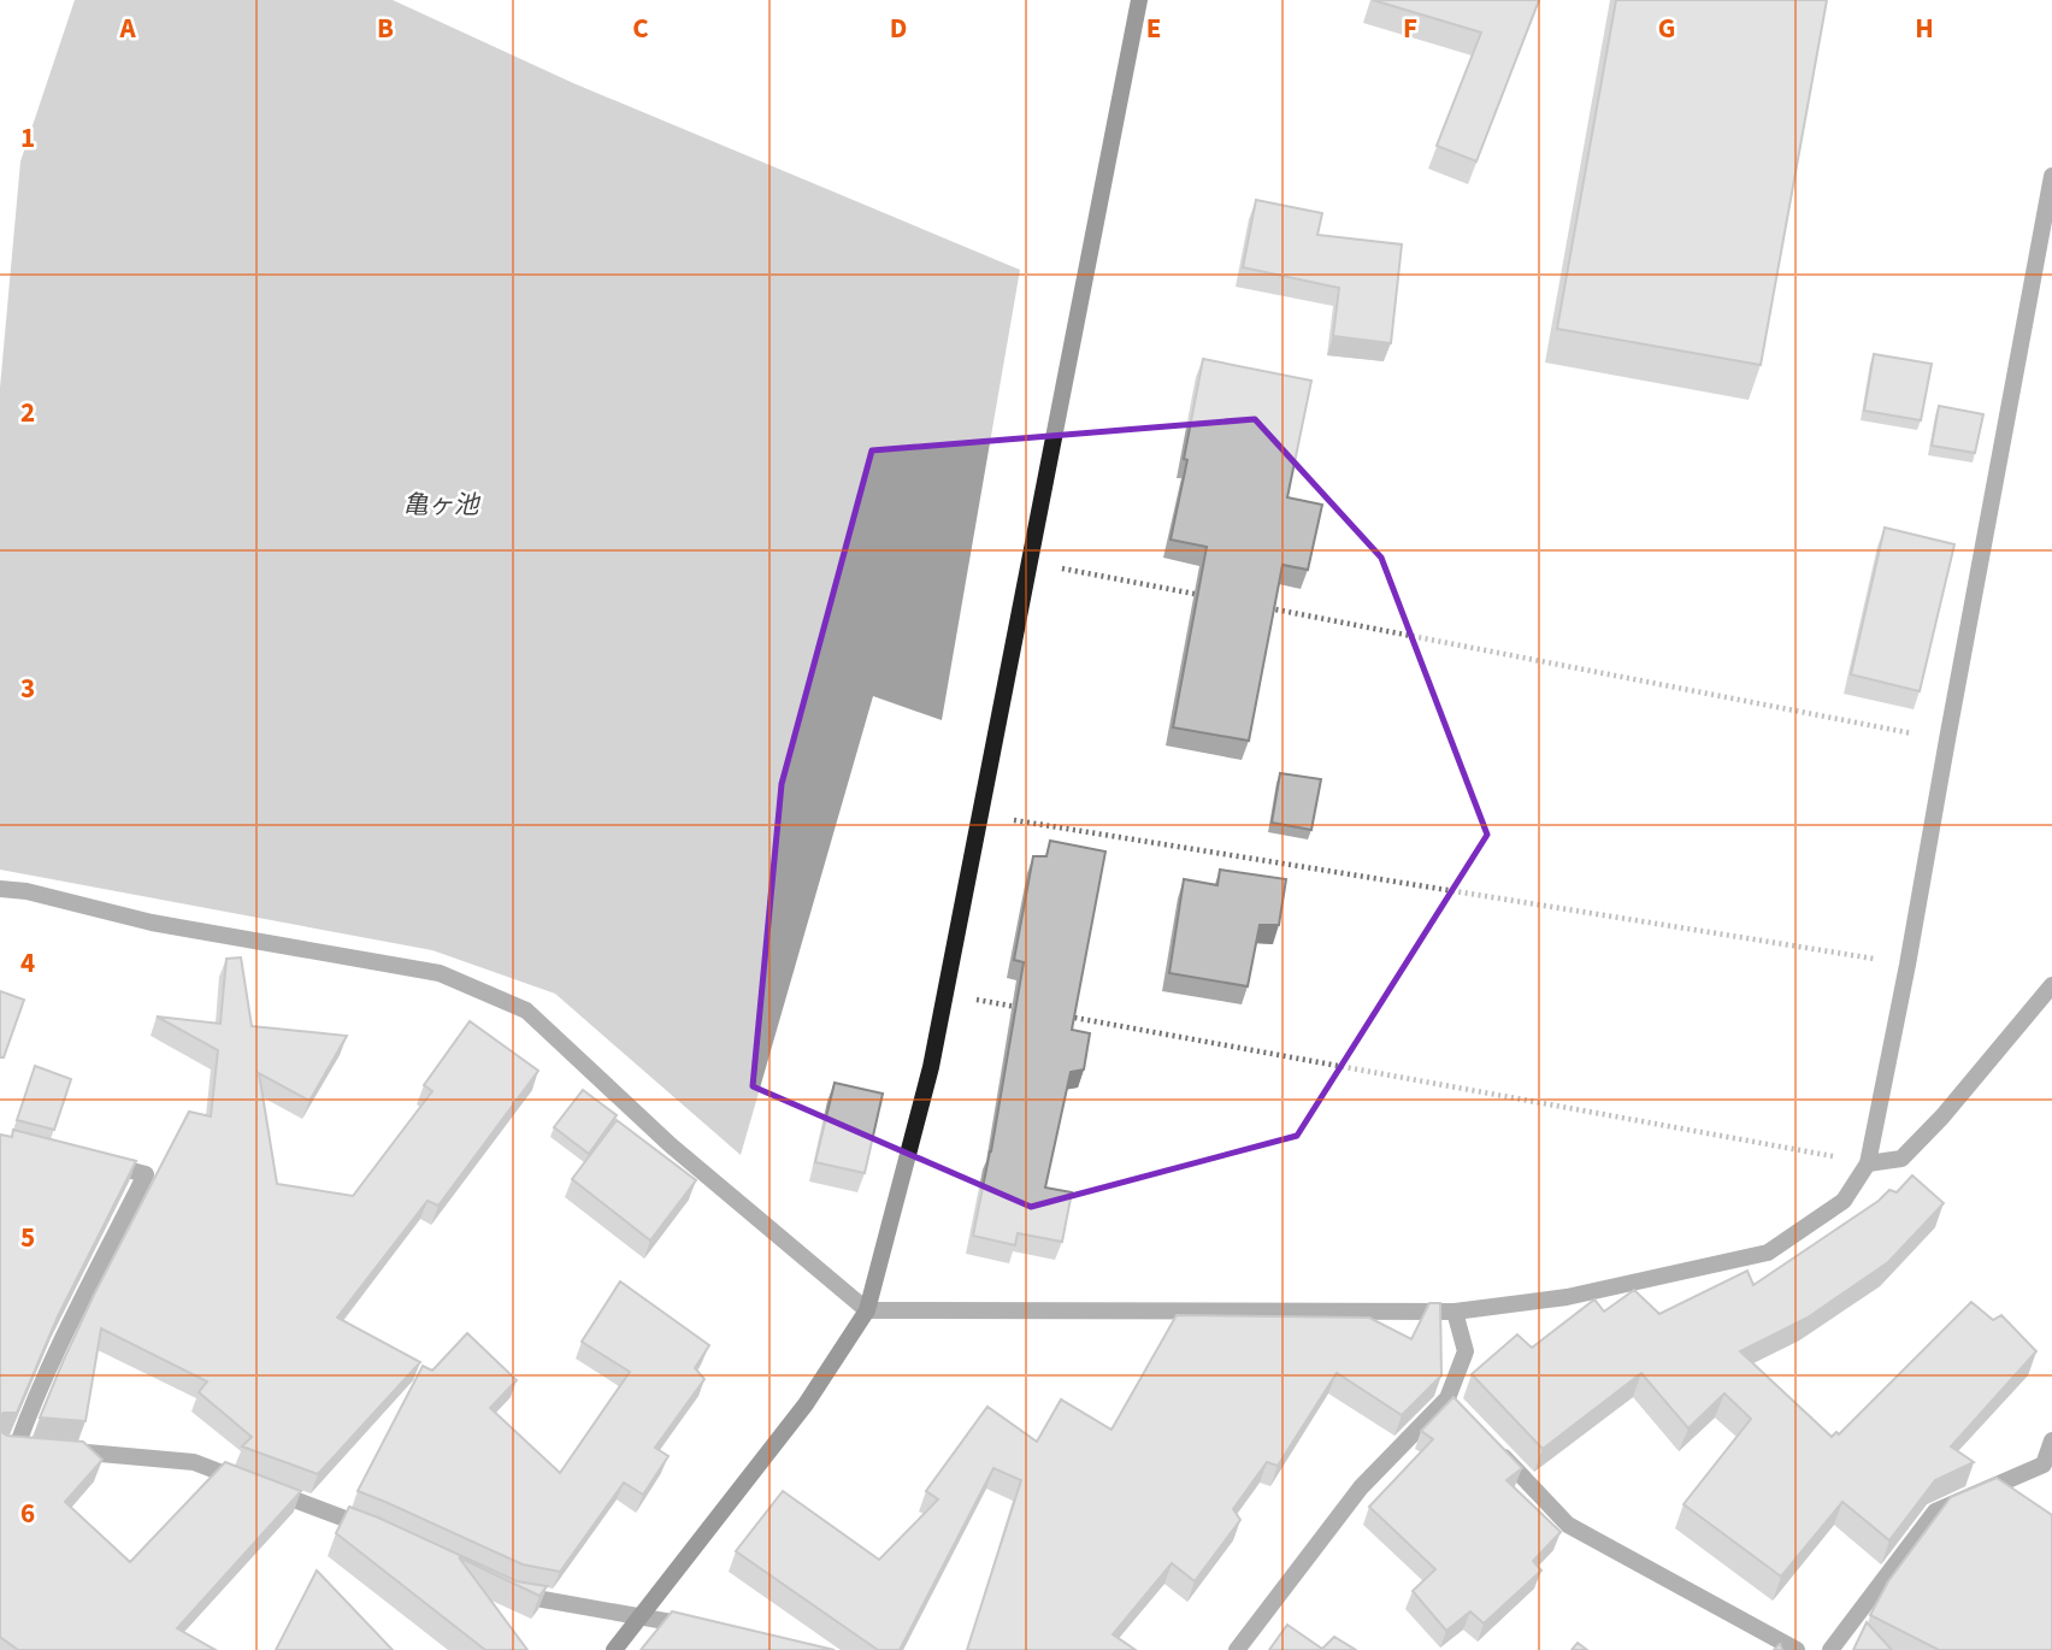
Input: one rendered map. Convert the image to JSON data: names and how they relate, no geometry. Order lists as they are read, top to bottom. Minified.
{"water":["亀ヶ池"],"grid":{"columns":["A","B","C","D","E","F","G","H"],"rows":["1","2","3","4","5","6"]}}
